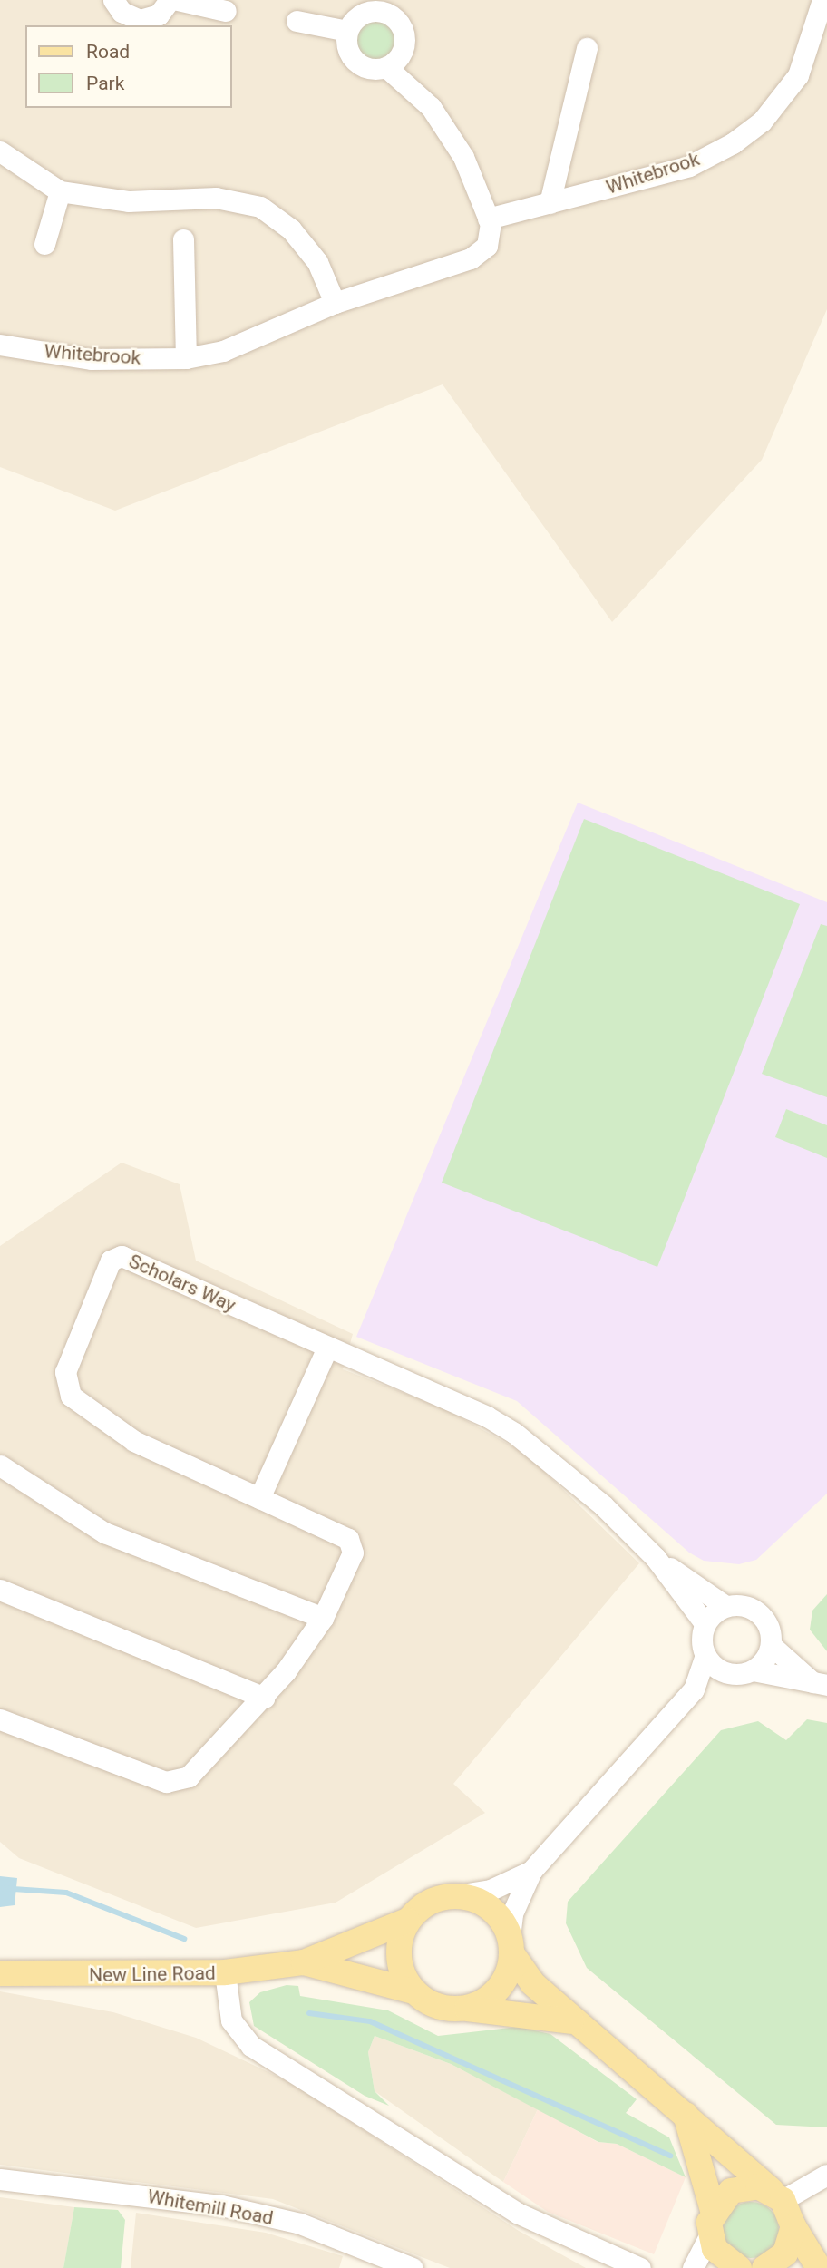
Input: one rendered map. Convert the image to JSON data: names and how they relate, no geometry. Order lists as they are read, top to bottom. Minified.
{"streets":{"main road":["New Line Road"],"street":["Whitebrook","Scholars Way","Whitemill Road"]},"legend":["Road","Park"]}
